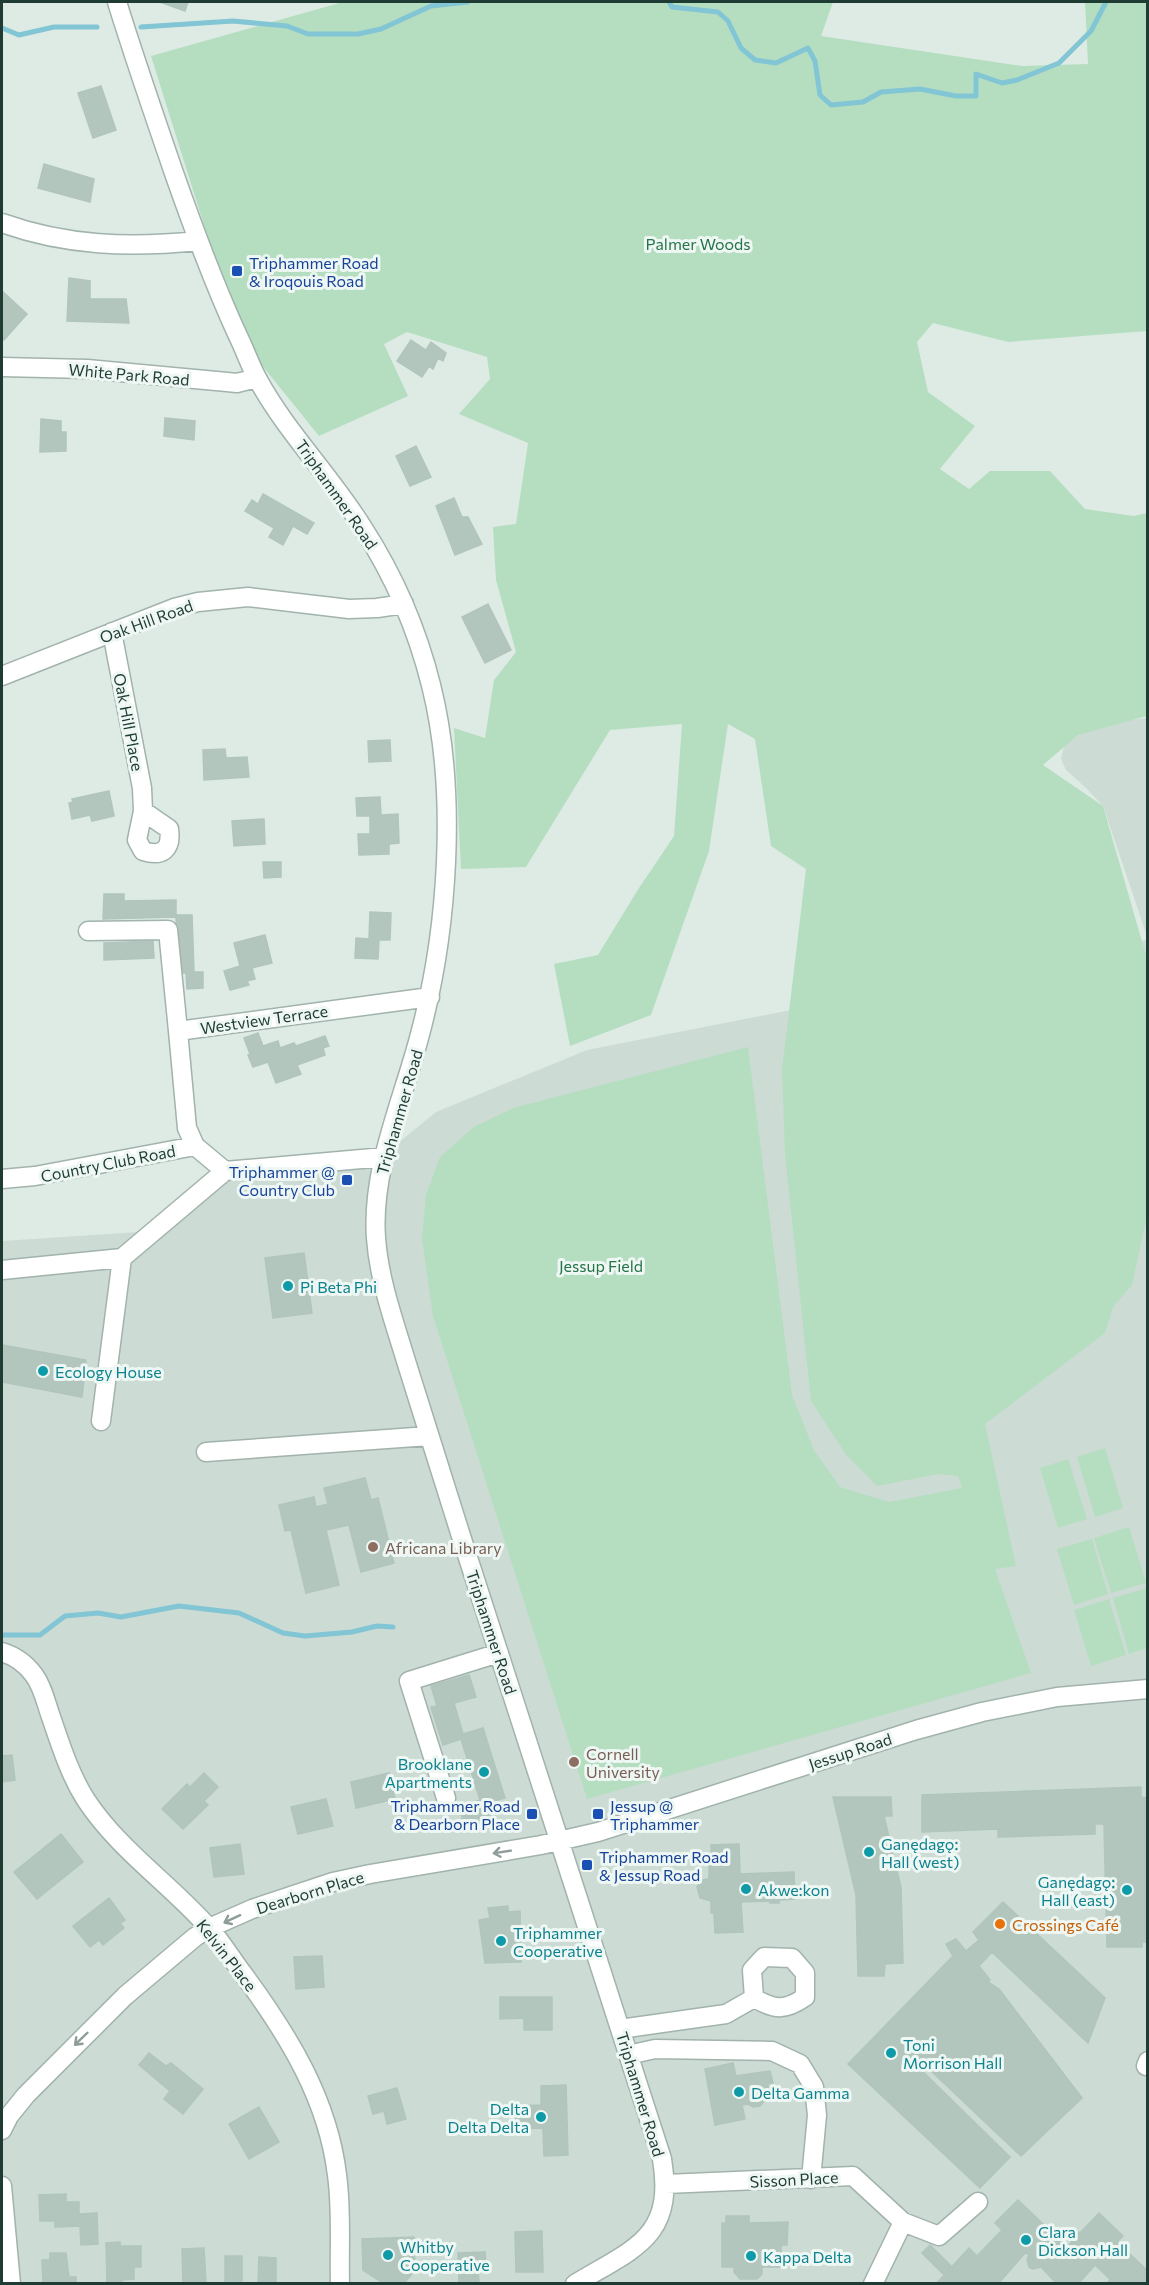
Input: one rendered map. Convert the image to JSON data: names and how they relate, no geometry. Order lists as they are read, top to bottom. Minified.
{"streets":{"street":["White Park Road","Triphammer Road","Oak Hill Road","Oak Hill Place","Westview Terrace","Country Club Road","Jessup Road","Dearborn Place","Kelvin Place","Sisson Place"]},"crossings":[["White Park Road","Triphammer Road"],["Triphammer Road","Oak Hill Road"],["Triphammer Road","Westview Terrace"],["Triphammer Road","Jessup Road"],["Triphammer Road","Dearborn Place"],["Triphammer Road","Sisson Place"],["Oak Hill Road","Oak Hill Place"],["Westview Terrace","Country Club Road"],["Jessup Road","Dearborn Place"],["Dearborn Place","Kelvin Place"]],"one_way":["Dearborn Place"],"parks":["Palmer Woods","Jessup Field"],"places":{"transit":["Triphammer Road & Iroqouis Road","Triphammer @ Country Club","Triphammer Road & Dearborn Place","Jessup @ Triphammer","Triphammer Road & Jessup Road"],"other":["Pi Beta Phi","Ecology House","Africana Library","Cornell University","Brooklane Apartments","Ganędagǫ: Hall (west)","Akwe:kon","Ganędagǫ: Hall (east)","Crossings Café","Triphammer Cooperative","Toni Morrison Hall","Delta Gamma","Delta Delta Delta","Clara Dickson Hall","Whitby Cooperative","Kappa Delta"]}}
